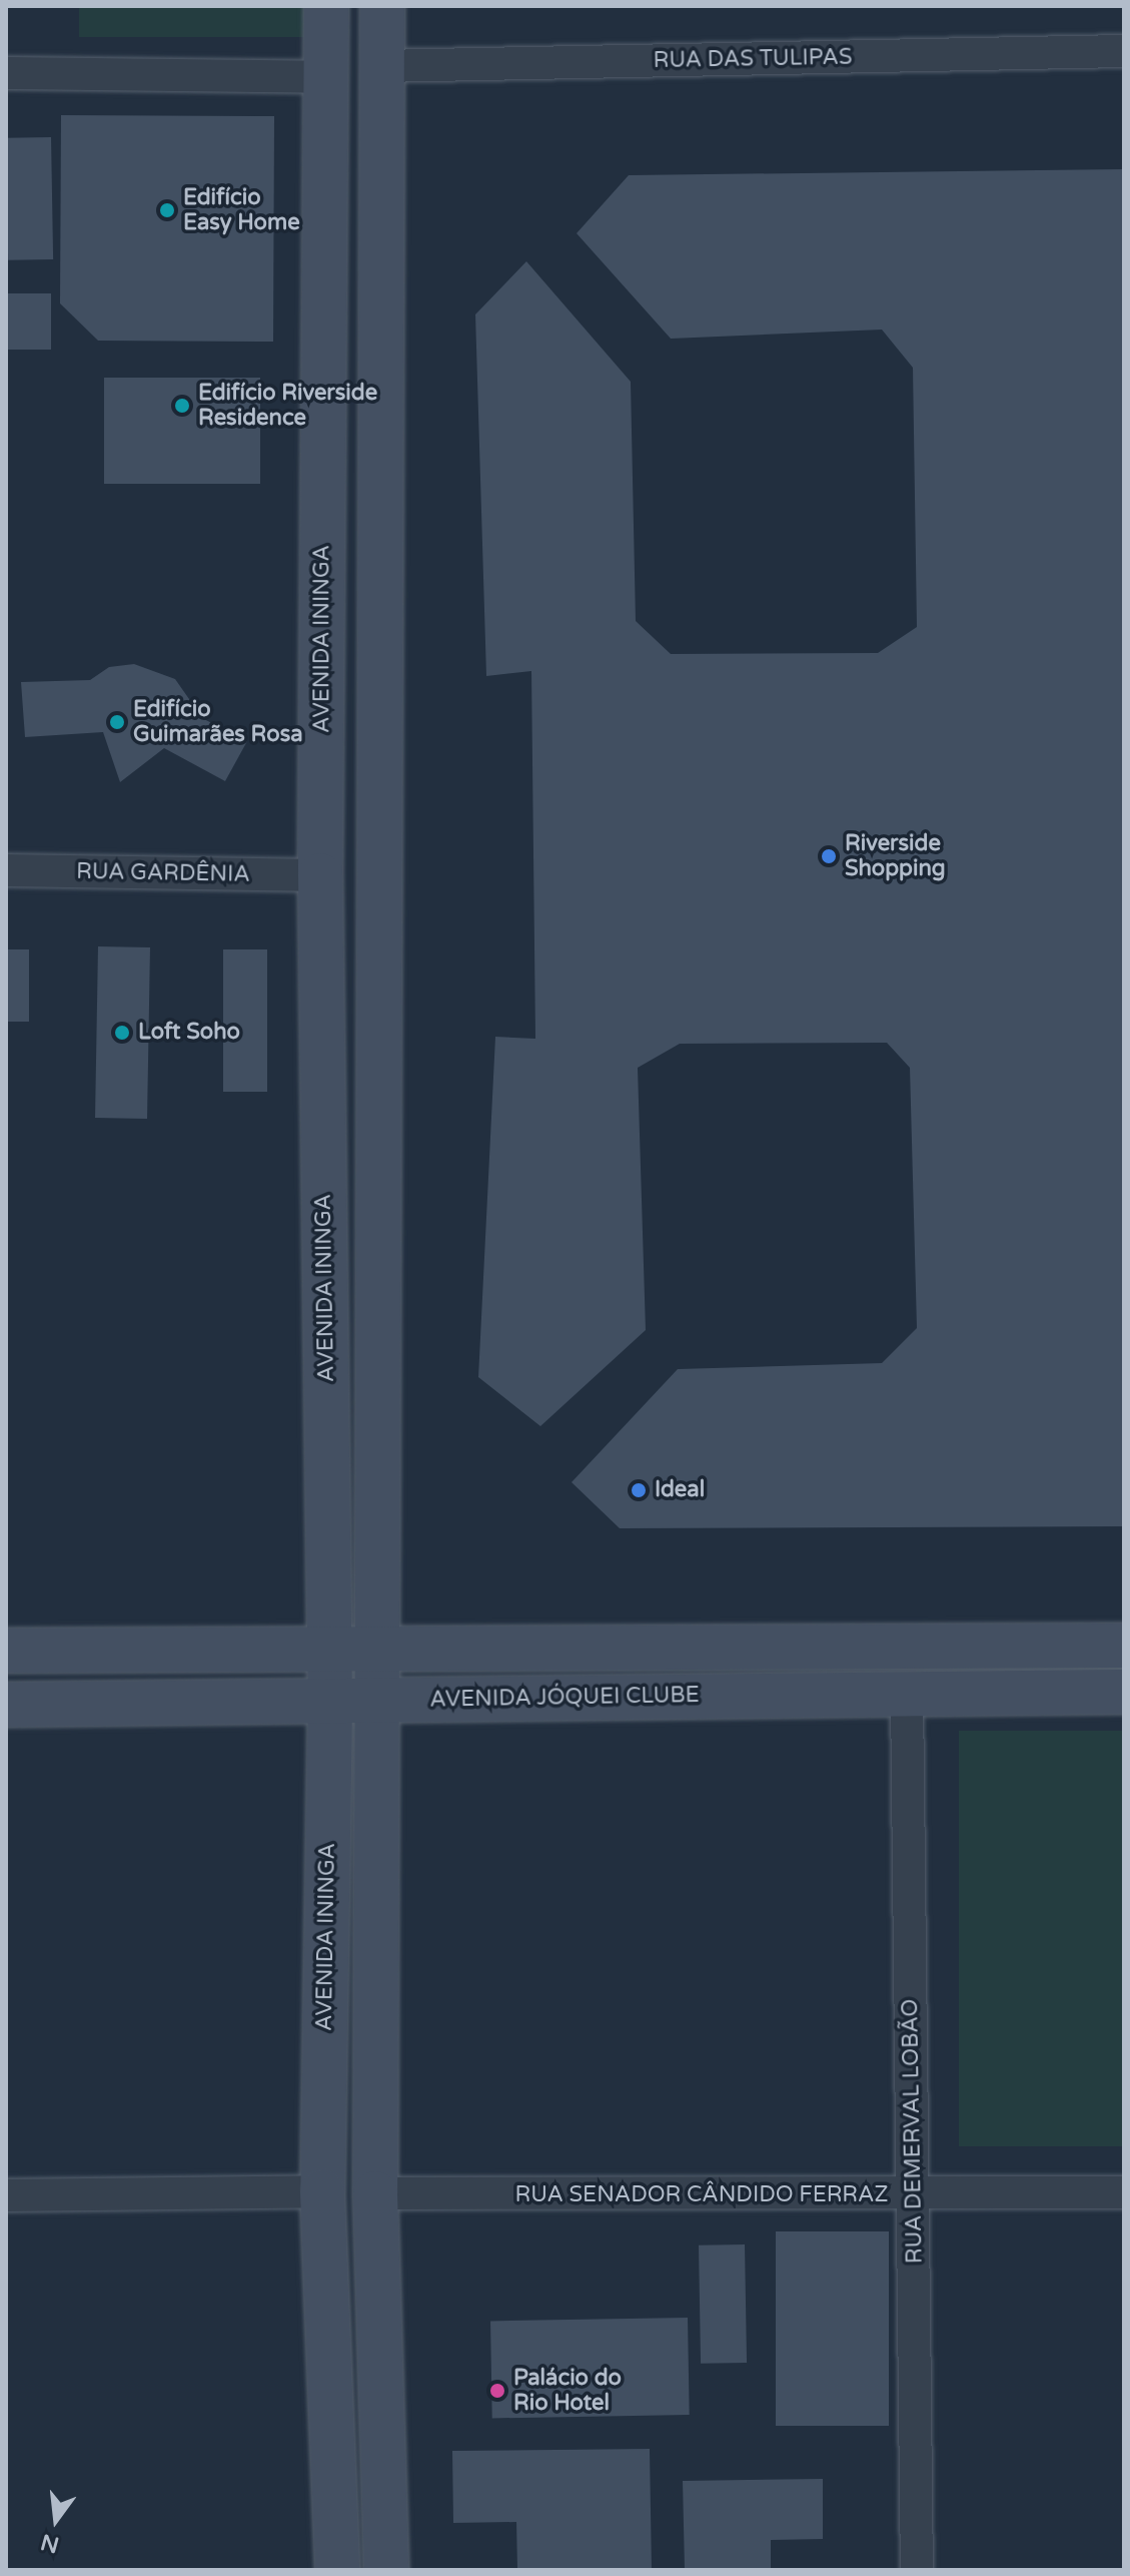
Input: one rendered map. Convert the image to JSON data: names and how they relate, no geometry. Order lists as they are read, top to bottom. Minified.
{"streets":{"main road":["AVENIDA ININGA","AVENIDA JÓQUEI CLUBE"],"street":["RUA DAS TULIPAS","RUA GARDÊNIA","RUA DEMERVAL LOBÃO","RUA SENADOR CÂNDIDO FERRAZ"]},"crossings":[["AVENIDA ININGA","RUA GARDÊNIA"],["AVENIDA ININGA","AVENIDA JÓQUEI CLUBE"],["AVENIDA JÓQUEI CLUBE","RUA DEMERVAL LOBÃO"],["RUA DEMERVAL LOBÃO","RUA SENADOR CÂNDIDO FERRAZ"]],"places":["Edifício Easy Home","Edifício Riverside Residence","Edifício Guimarães Rosa","Riverside Shopping","Loft Soho","Ideal","Palácio do Rio Hotel"],"north":"bottom"}
